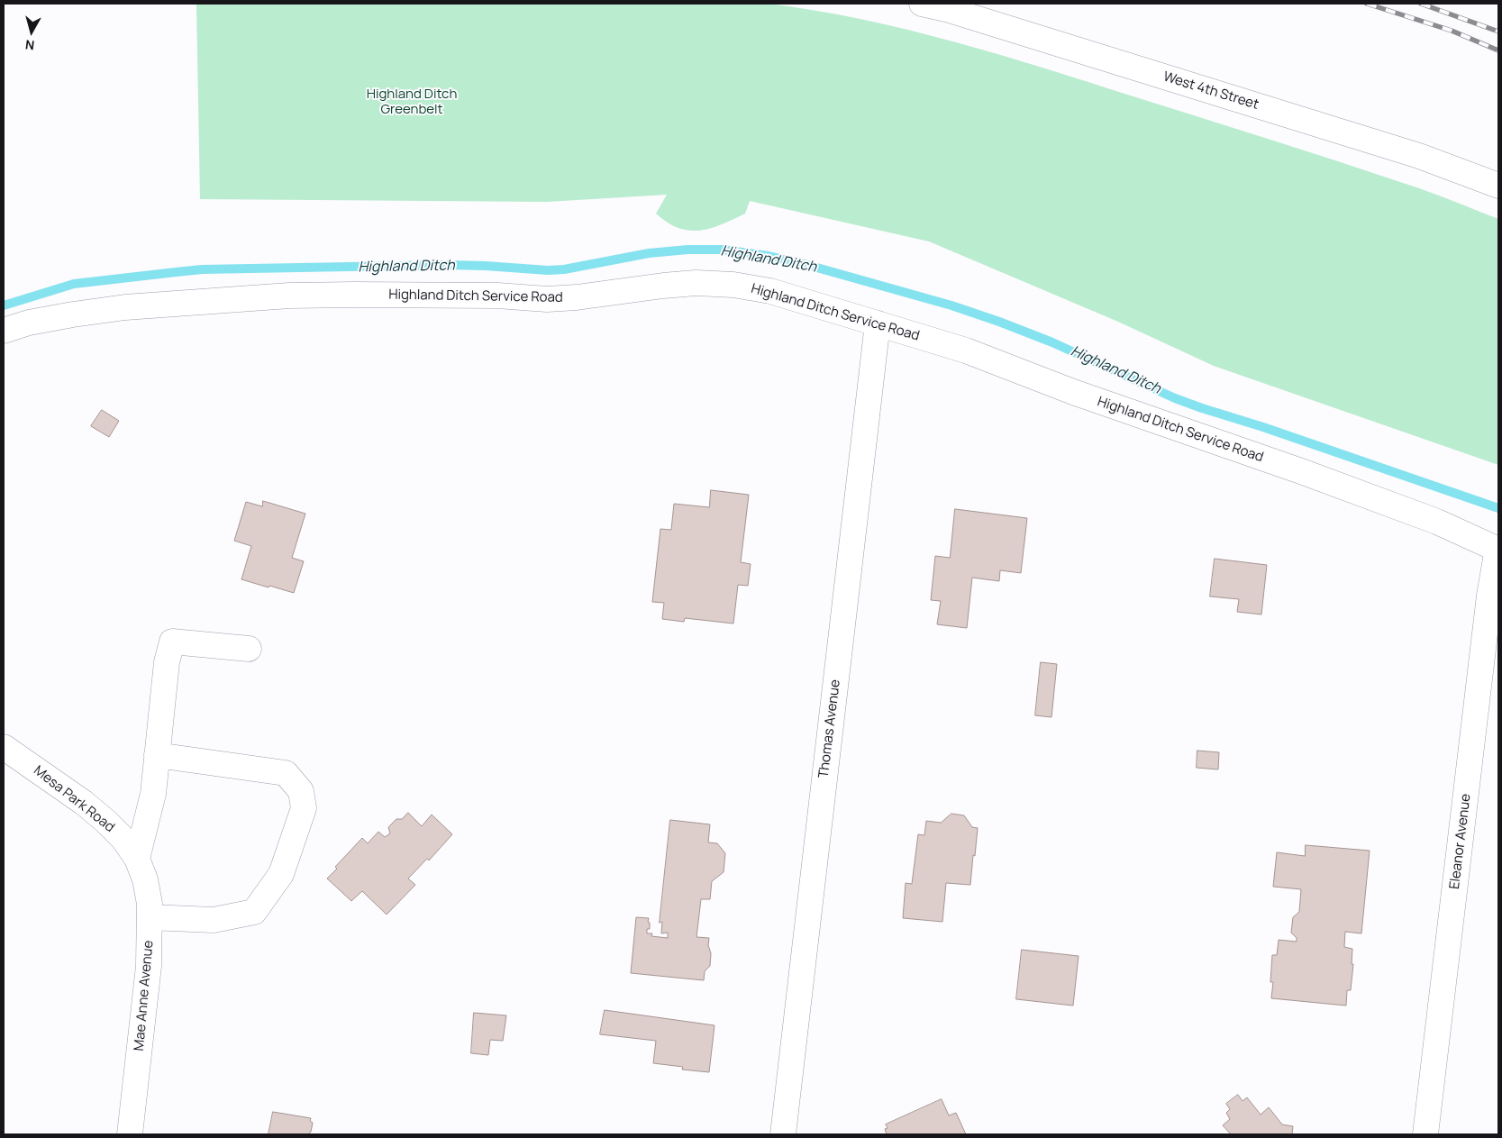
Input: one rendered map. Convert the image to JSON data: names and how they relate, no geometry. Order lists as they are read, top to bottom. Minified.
{"streets":{"street":["West 4th Street","Highland Ditch Service Road","Thomas Avenue","Mesa Park Road","Eleanor Avenue","Mae Anne Avenue"]},"crossings":[["Highland Ditch Service Road","Thomas Avenue"],["Highland Ditch Service Road","Eleanor Avenue"],["Mesa Park Road","Mae Anne Avenue"]],"water":["Highland Ditch"],"parks":["Highland Ditch Greenbelt"],"north":"bottom"}
